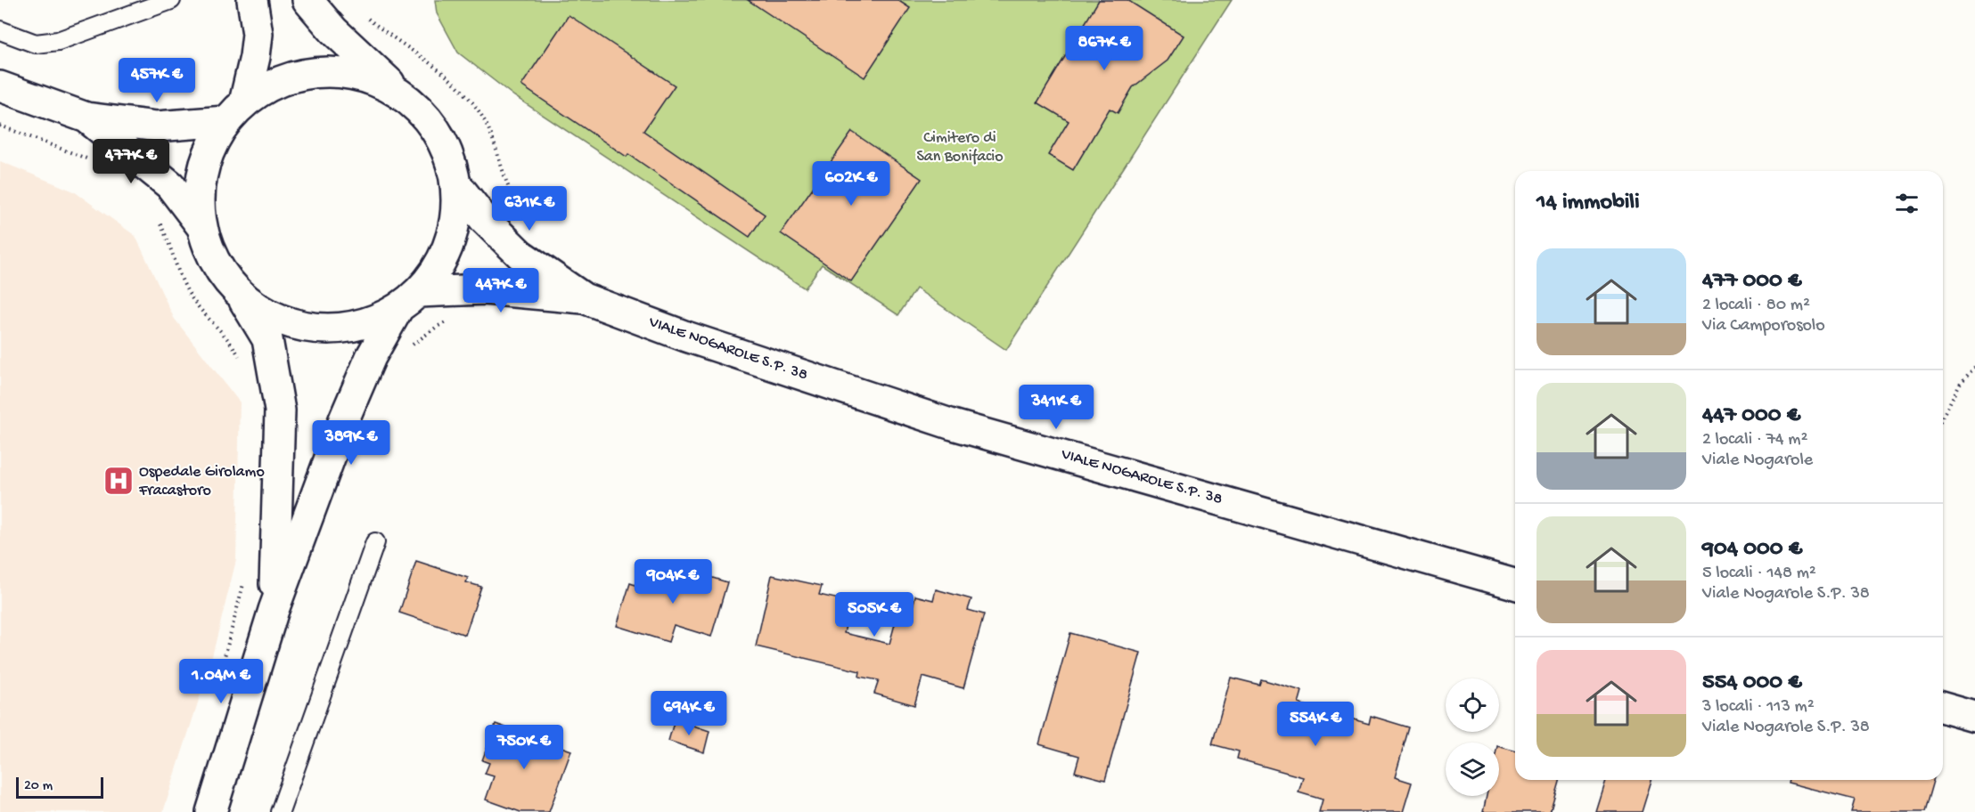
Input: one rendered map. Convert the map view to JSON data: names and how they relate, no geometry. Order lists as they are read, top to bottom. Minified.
{"streets":{"main road":["VIALE NOGAROLE S.P. 38"]},"parks":["Cimitero di San Bonifacio"],"places":{"hospital":["Ospedale Girolamo Fracastoro"]},"scale_bar":"20 m","page":{"price":["867K €","457K €","477K €","602K €","631K €","447K €","341K €","389K €","904K €","505K €","1.04M €","694K €","554K €","750K €"],"heading":"14 immobili","list":[{"name":"477 000 €","note":"2 locali · 80 m² · Via Camporosolo"},{"name":"447 000 €","note":"2 locali · 74 m² · Viale Nogarole"},{"name":"904 000 €","note":"5 locali · 148 m² · Viale Nogarole S.P. 38"},{"name":"554 000 €","note":"3 locali · 113 m² · Viale Nogarole S.P. 38"}],"scale":"20 m"}}
